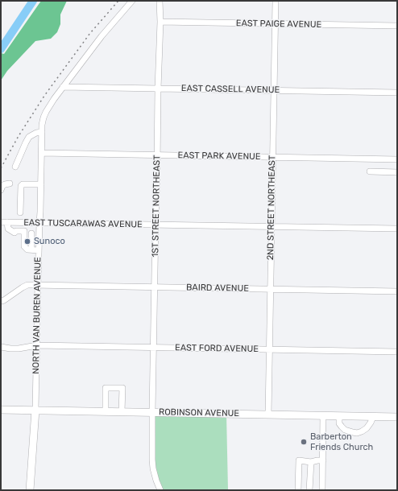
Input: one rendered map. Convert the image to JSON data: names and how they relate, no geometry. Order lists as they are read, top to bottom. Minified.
{"streets":{"main road":["ROBINSON AVENUE"],"street":["EAST PAIGE AVENUE","EAST CASSELL AVENUE","EAST PARK AVENUE","1ST STREET NORTHEAST","2ND STREET NORTHEAST","EAST TUSCARAWAS AVENUE","BAIRD AVENUE","NORTH VAN BUREN AVENUE","EAST FORD AVENUE"]},"crossings":[["EAST PAIGE AVENUE","1ST STREET NORTHEAST"],["EAST PAIGE AVENUE","2ND STREET NORTHEAST"],["EAST CASSELL AVENUE","1ST STREET NORTHEAST"],["EAST CASSELL AVENUE","2ND STREET NORTHEAST"],["EAST CASSELL AVENUE","NORTH VAN BUREN AVENUE"],["EAST PARK AVENUE","1ST STREET NORTHEAST"],["EAST PARK AVENUE","2ND STREET NORTHEAST"],["EAST PARK AVENUE","NORTH VAN BUREN AVENUE"],["1ST STREET NORTHEAST","EAST TUSCARAWAS AVENUE"],["1ST STREET NORTHEAST","BAIRD AVENUE"],["1ST STREET NORTHEAST","EAST FORD AVENUE"],["1ST STREET NORTHEAST","ROBINSON AVENUE"],["2ND STREET NORTHEAST","EAST TUSCARAWAS AVENUE"],["2ND STREET NORTHEAST","BAIRD AVENUE"],["2ND STREET NORTHEAST","EAST FORD AVENUE"],["2ND STREET NORTHEAST","ROBINSON AVENUE"],["EAST TUSCARAWAS AVENUE","NORTH VAN BUREN AVENUE"],["BAIRD AVENUE","NORTH VAN BUREN AVENUE"],["NORTH VAN BUREN AVENUE","EAST FORD AVENUE"],["NORTH VAN BUREN AVENUE","ROBINSON AVENUE"]],"places":["Sunoco","Barberton Friends Church"]}
